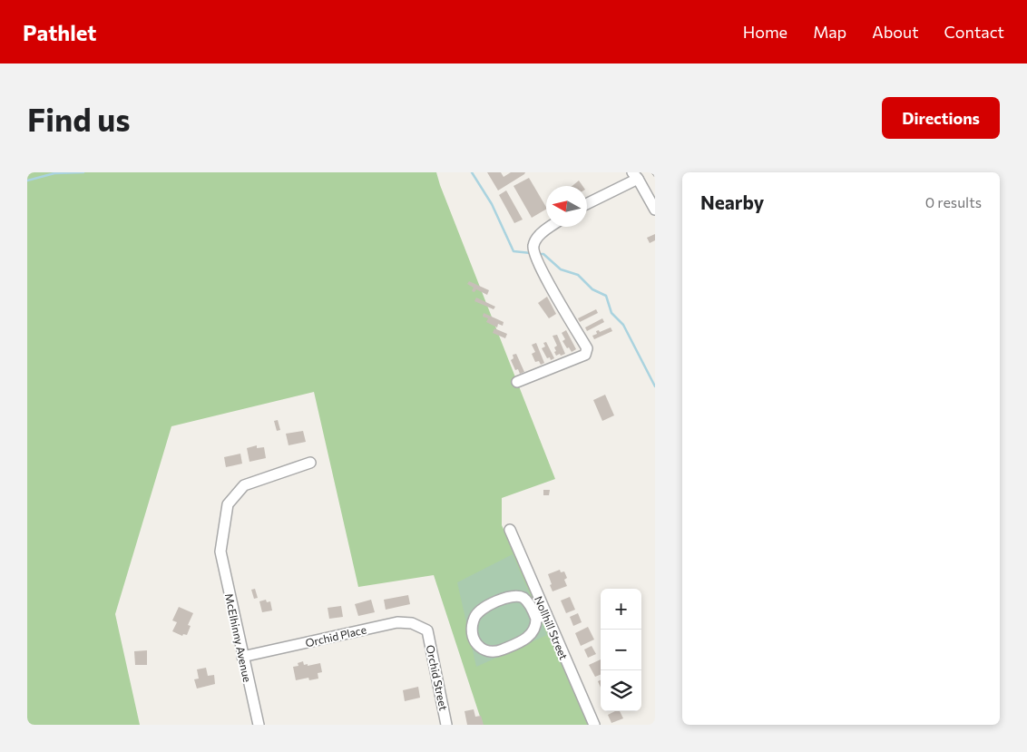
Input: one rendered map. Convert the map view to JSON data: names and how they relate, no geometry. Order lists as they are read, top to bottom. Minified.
{"streets":{"street":["Nollhill Street","Orchid Place","McElhinny Avenue","Orchid Street"]},"crossings":[["Orchid Place","McElhinny Avenue"],["Orchid Place","Orchid Street"]],"north":"left","page":{"header":"Pathlet","nav":["Home","Map","About","Contact"],"buttons":"Directions","title":"Find us","heading":["Nearby","0 results"],"map_buttons":["+","−"]}}
